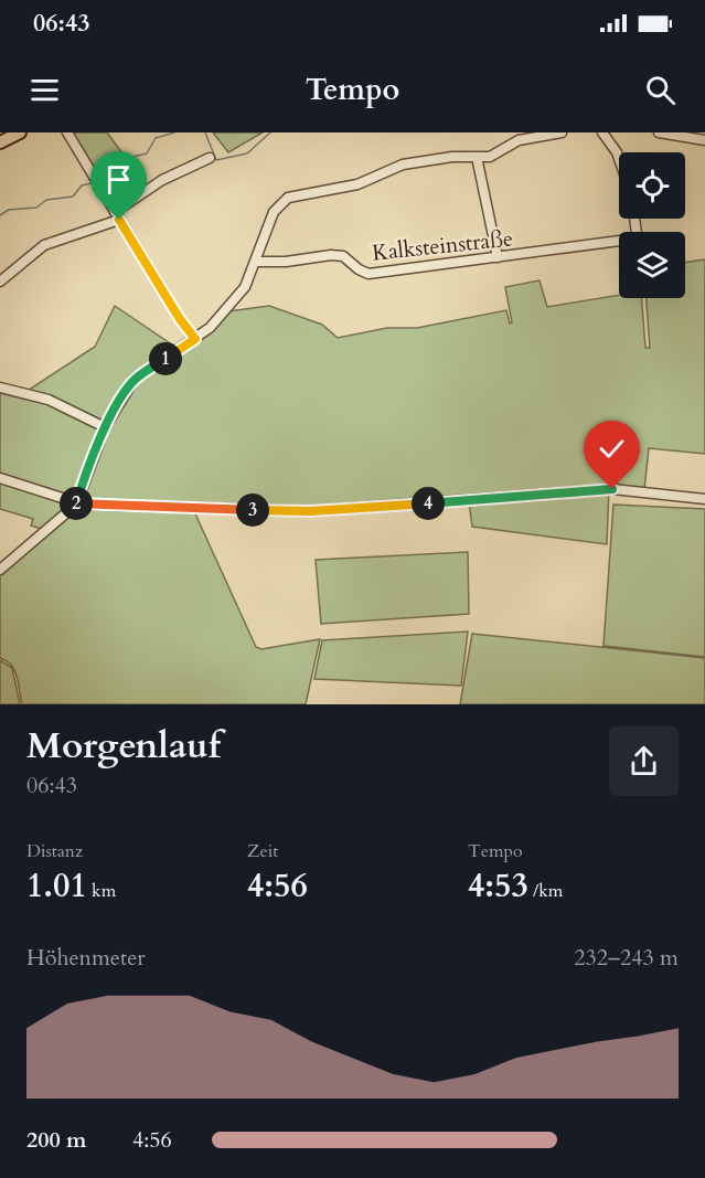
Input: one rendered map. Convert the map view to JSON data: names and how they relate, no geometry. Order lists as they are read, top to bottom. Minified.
{"streets":{"street":["Kalksteinstraße"]},"page":{"status":"06:43","header":"Tempo","pins":["1","2","4","3"],"heading":["Morgenlauf","06:43"],"stats":[["Distanz","1.01 km"],["Zeit","4:56"],["Tempo","4:53 /km"]],"chart":["Höhenmeter","232–243 m"],"list":[{"name":"200 m","note":"4:56"}]}}
